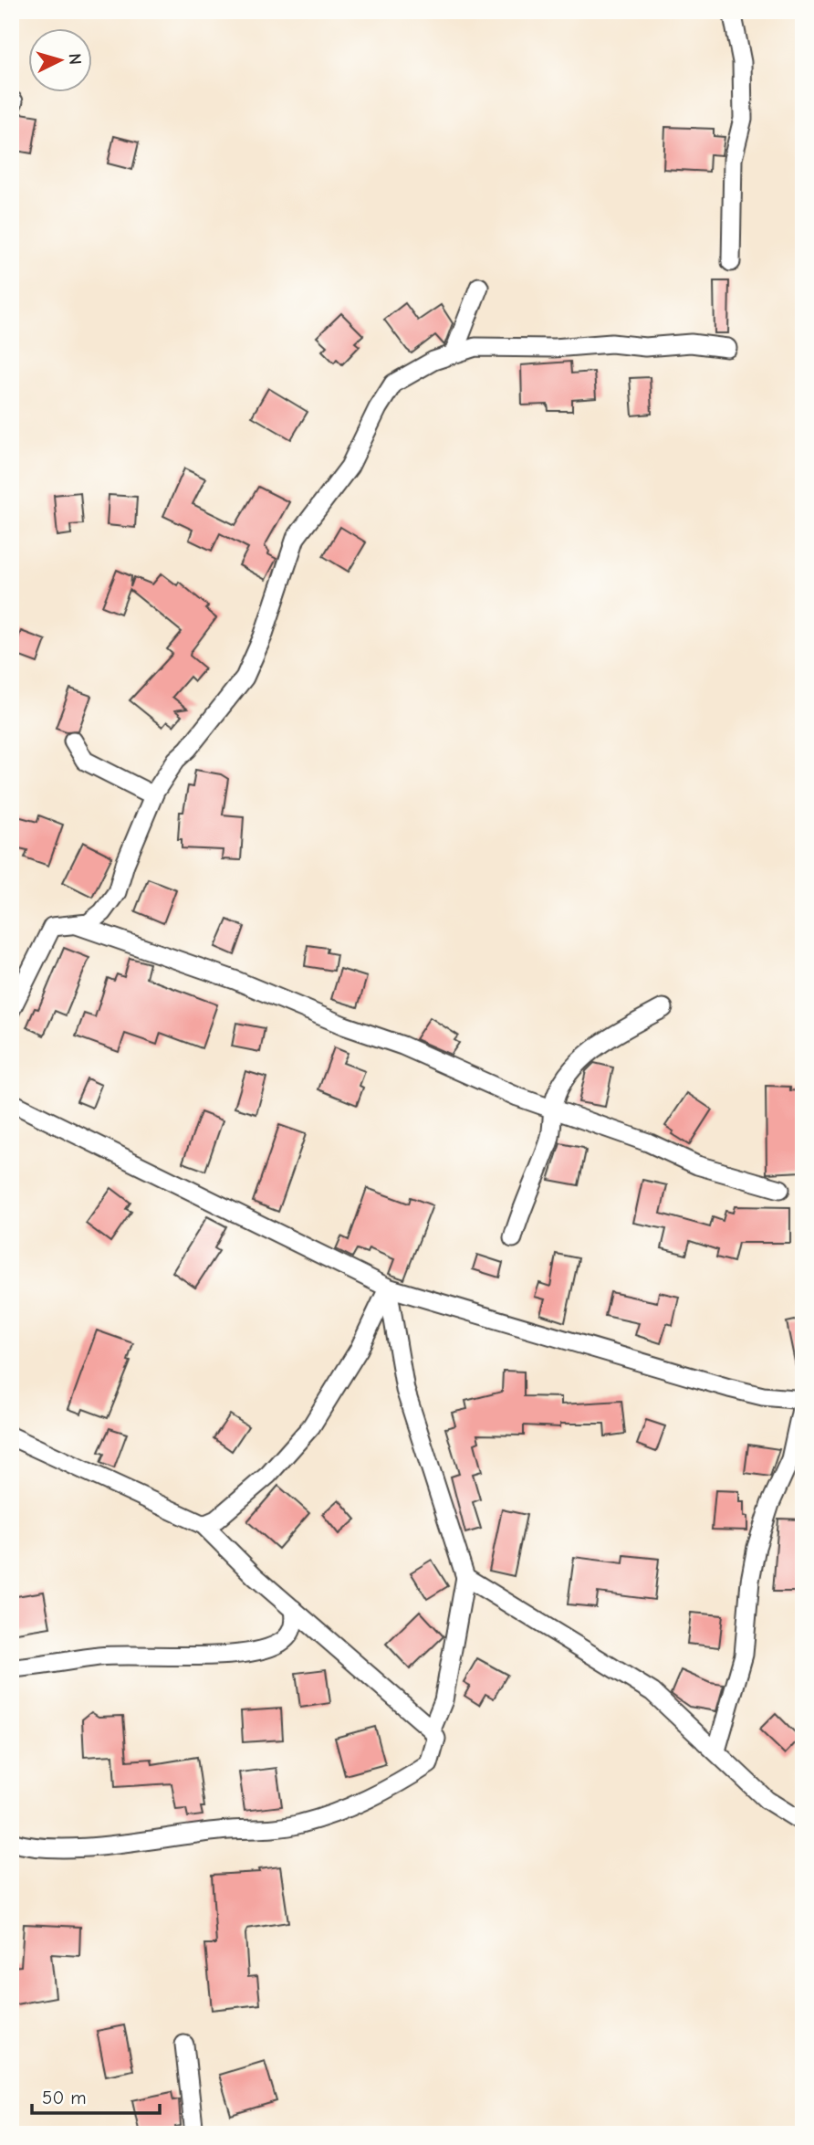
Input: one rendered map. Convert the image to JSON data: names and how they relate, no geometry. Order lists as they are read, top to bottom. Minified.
{"scale_bar":"50 m","north":"right"}
